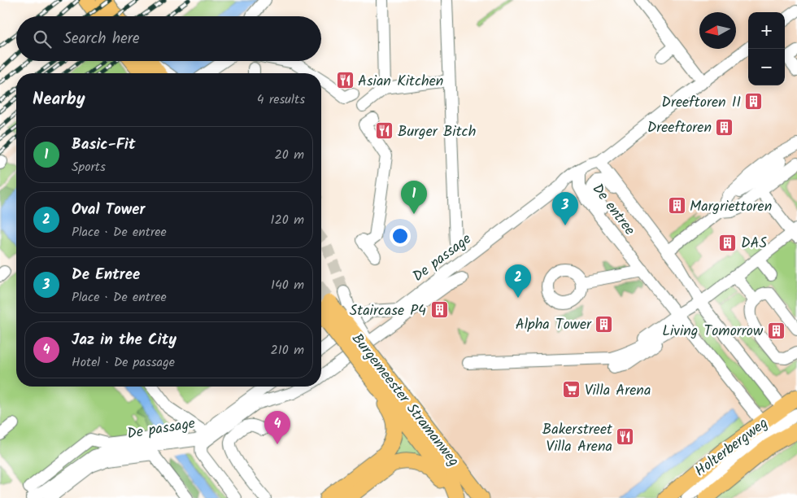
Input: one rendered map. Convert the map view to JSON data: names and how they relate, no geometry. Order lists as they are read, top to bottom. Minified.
{"streets":{"main road":["Burgemeester Stramanweg","Holterbergweg"],"street":["De entree","De passage"]},"crossings":[["De entree","De passage"],["De entree","Holterbergweg"]],"places":{"restaurant":["Asian Kitchen","Burger Bitch","Bakerstreet Villa Arena"],"building":["Dreeftoren II","Dreeftoren","Margriettoren","DAS","Staircase P4","Alpha Tower","Living Tomorrow"],"supermarket":["Villa Arena"]},"north":"left","page":{"map_buttons":["+","−"],"search":"Search here","heading":["Nearby","4 results"],"list":[{"mark":"1","name":"Basic-Fit","note":"Sports","value":"20 m"},{"mark":"2","name":"Oval Tower","note":"Place · De entree","value":"120 m"},{"mark":"3","name":"De Entree","note":"Place · De entree","value":"140 m"},{"mark":"4","name":"Jaz in the City","note":"Hotel · De passage","value":"210 m"}],"pins":["1","3","2","4"]}}
